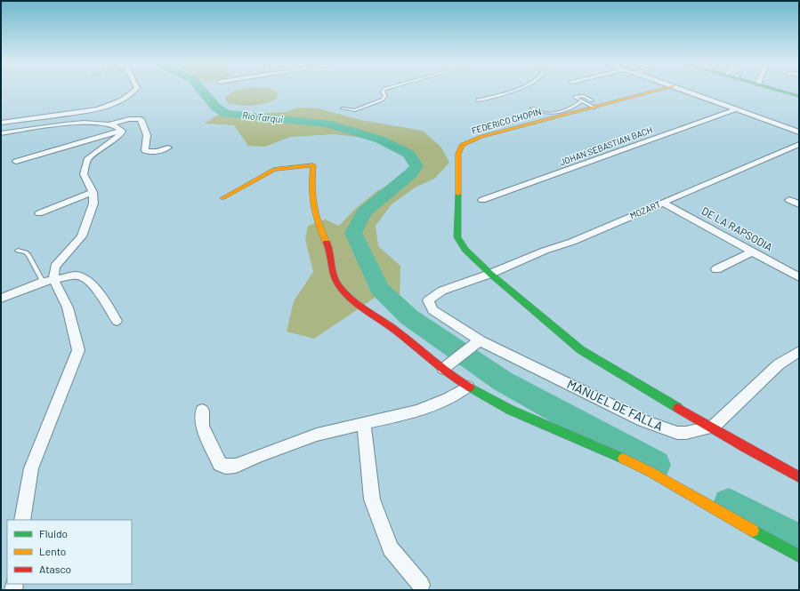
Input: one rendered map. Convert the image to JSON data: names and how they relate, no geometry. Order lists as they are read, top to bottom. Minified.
{"streets":{"main road":["FEDERICO CHOPIN"],"street":["JOHAN SEBASTIAN BACH","MOZART","DE LA RAPSODIA","MANUEL DE FALLA"]},"crossings":[["FEDERICO CHOPIN","MOZART"],["MOZART","DE LA RAPSODIA"],["MOZART","MANUEL DE FALLA"]],"water":["Río Tarqui"],"legend":["Fluido","Lento","Atasco"]}
